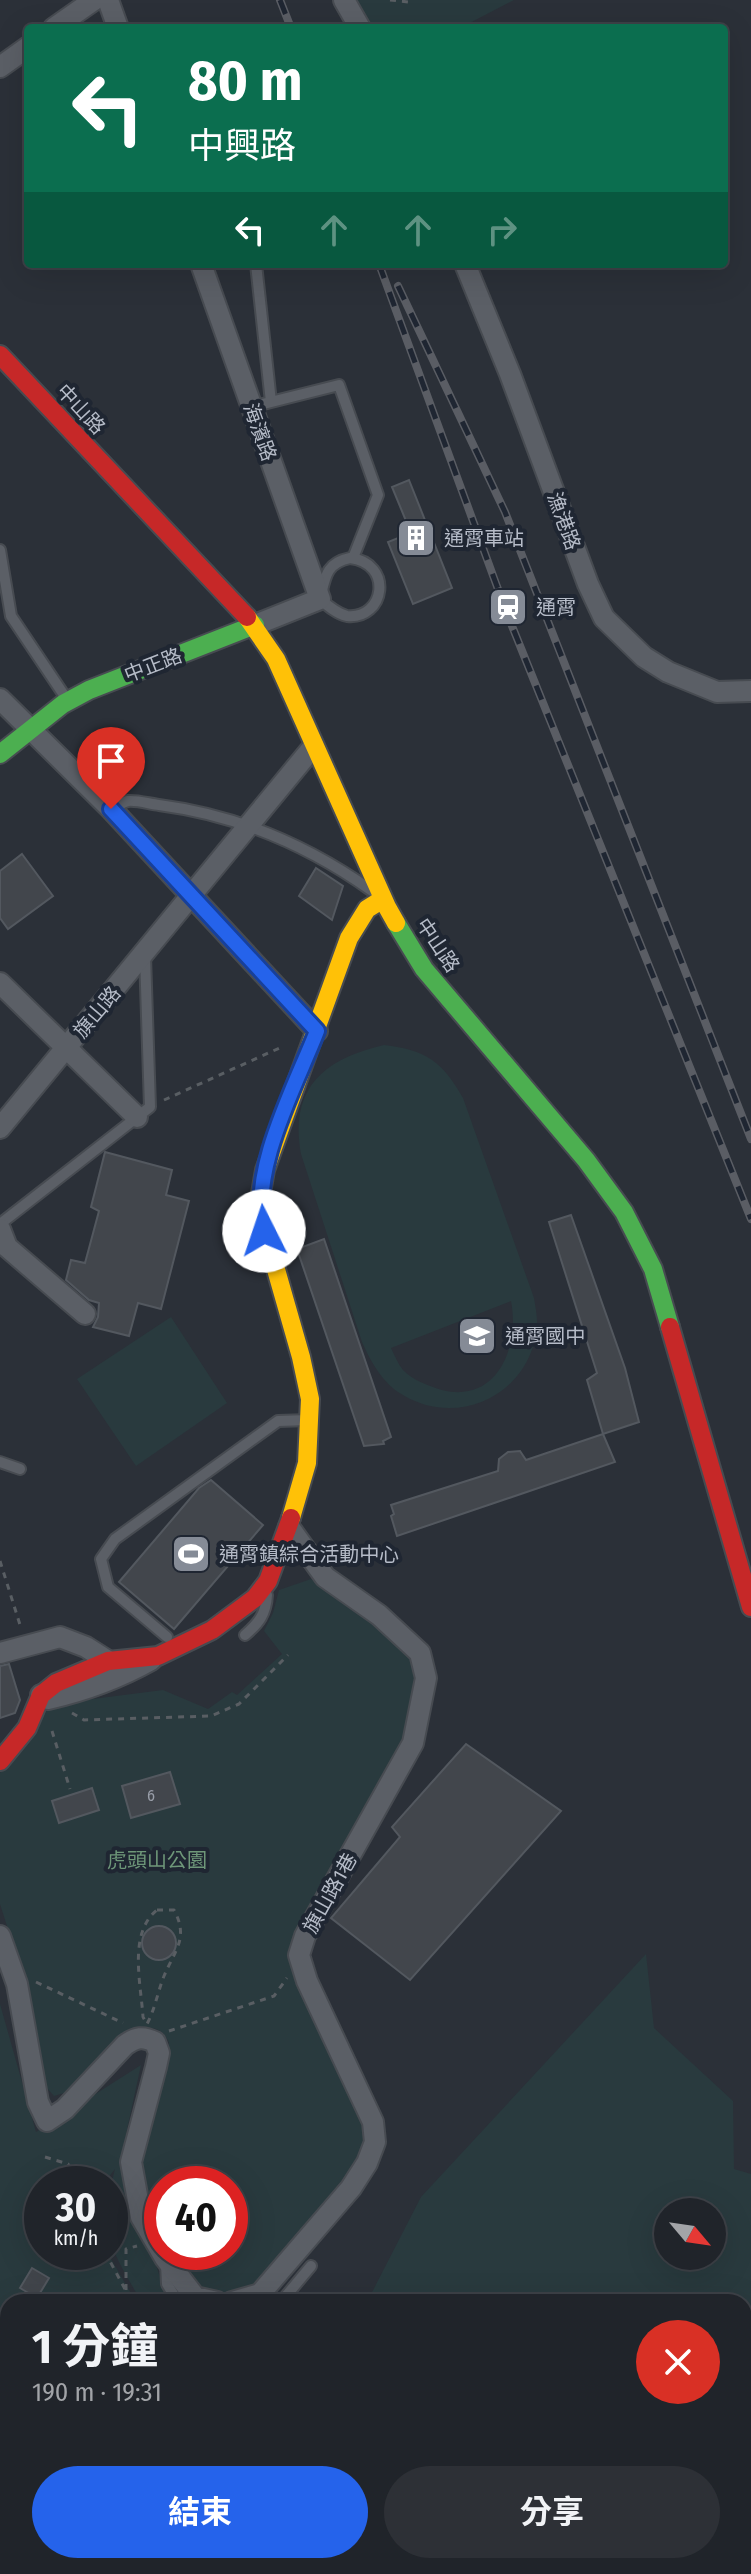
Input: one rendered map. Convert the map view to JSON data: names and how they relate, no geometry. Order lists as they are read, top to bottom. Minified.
{"streets":{"street":["中山路","海濱路","漁港路","中正路","旗山路","旗山路1巷"]},"crossings":[["中山路","中正路"],["中山路","旗山路"],["海濱路","中正路"]],"parks":["虎頭山公園"],"places":{"building":["通霄車站"],"station":["通霄"],"school or university":["通霄國中"],"sports":["通霄鎮綜合活動中心"]},"house_numbers":["6"],"north":"bottom right","page":{"turn":["80 m","中興路"],"speed":"30 km/h","limit":"40","heading":["1 分鐘","190 m · 19:31"],"buttons":["結束","分享"]}}
